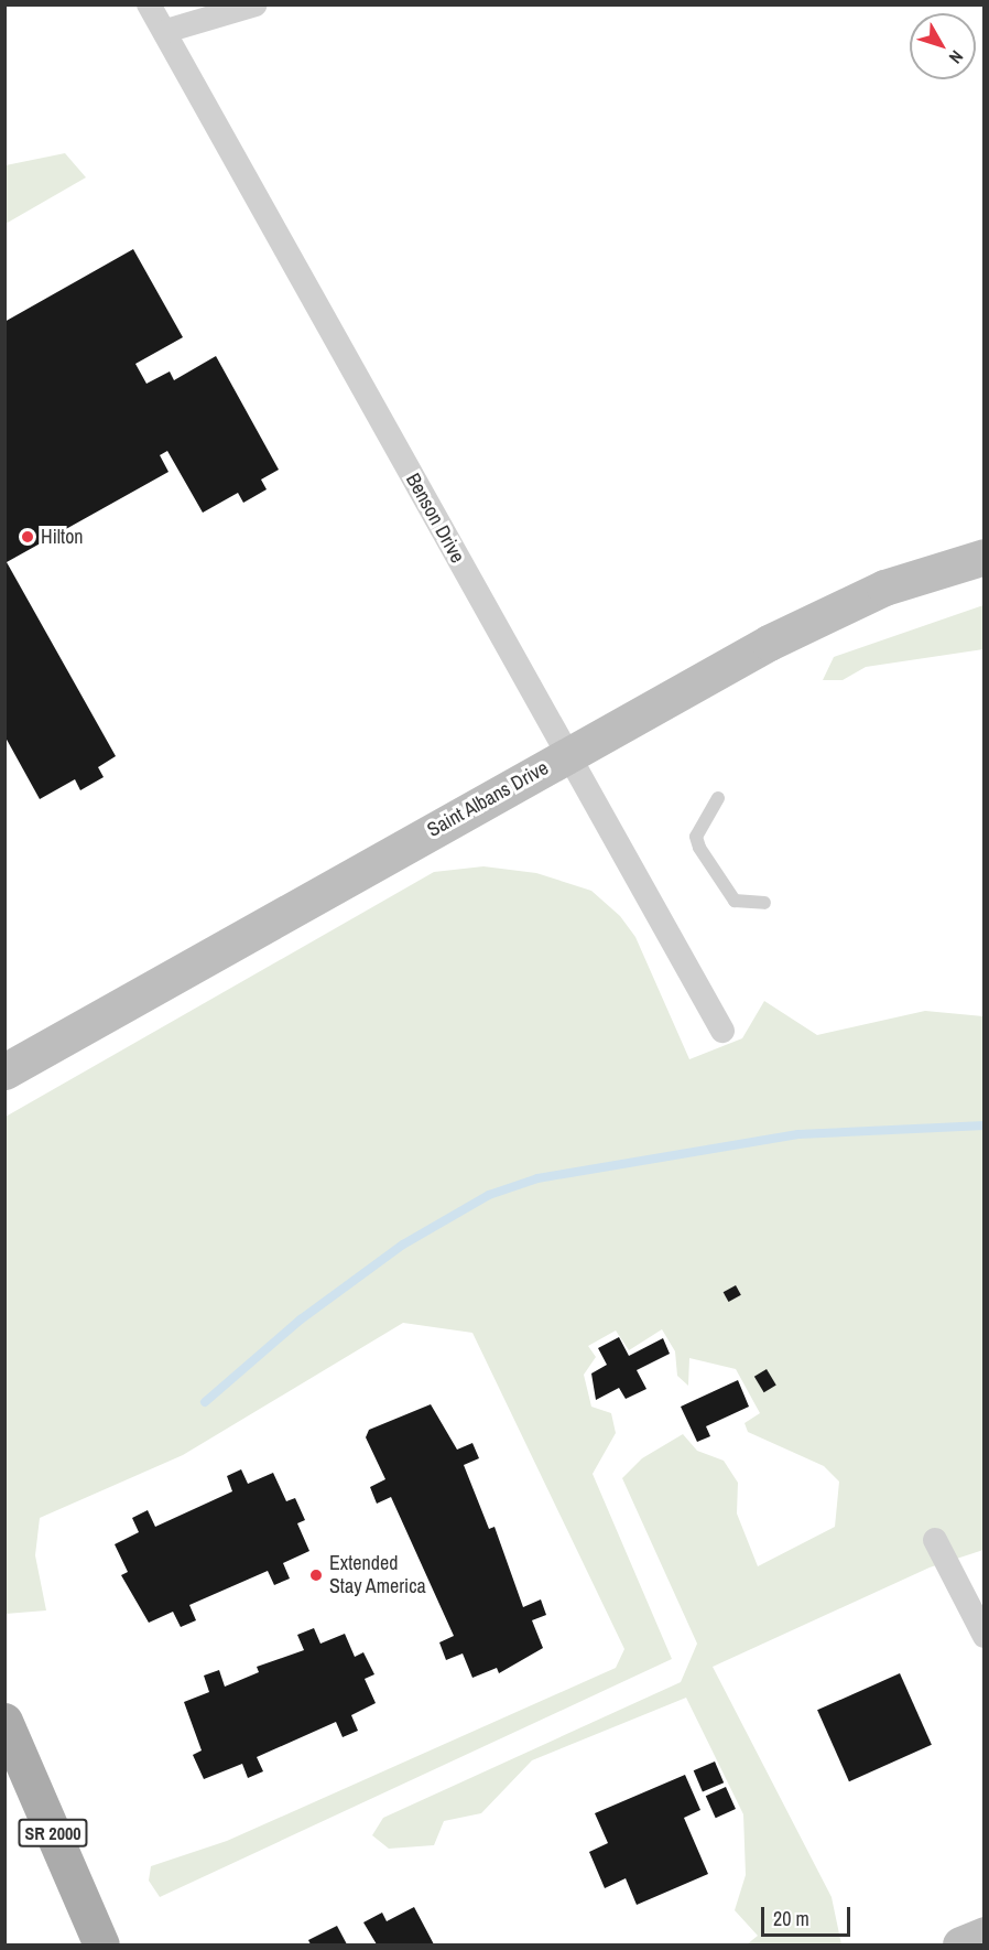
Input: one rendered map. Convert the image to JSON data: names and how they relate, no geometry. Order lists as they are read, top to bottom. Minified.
{"streets":{"main road":["SR 2000"],"street":["Benson Drive","Saint Albans Drive"]},"crossings":[["Benson Drive","Saint Albans Drive"]],"places":["Hilton","Extended Stay America"],"scale_bar":"20 m","north":"bottom right"}
